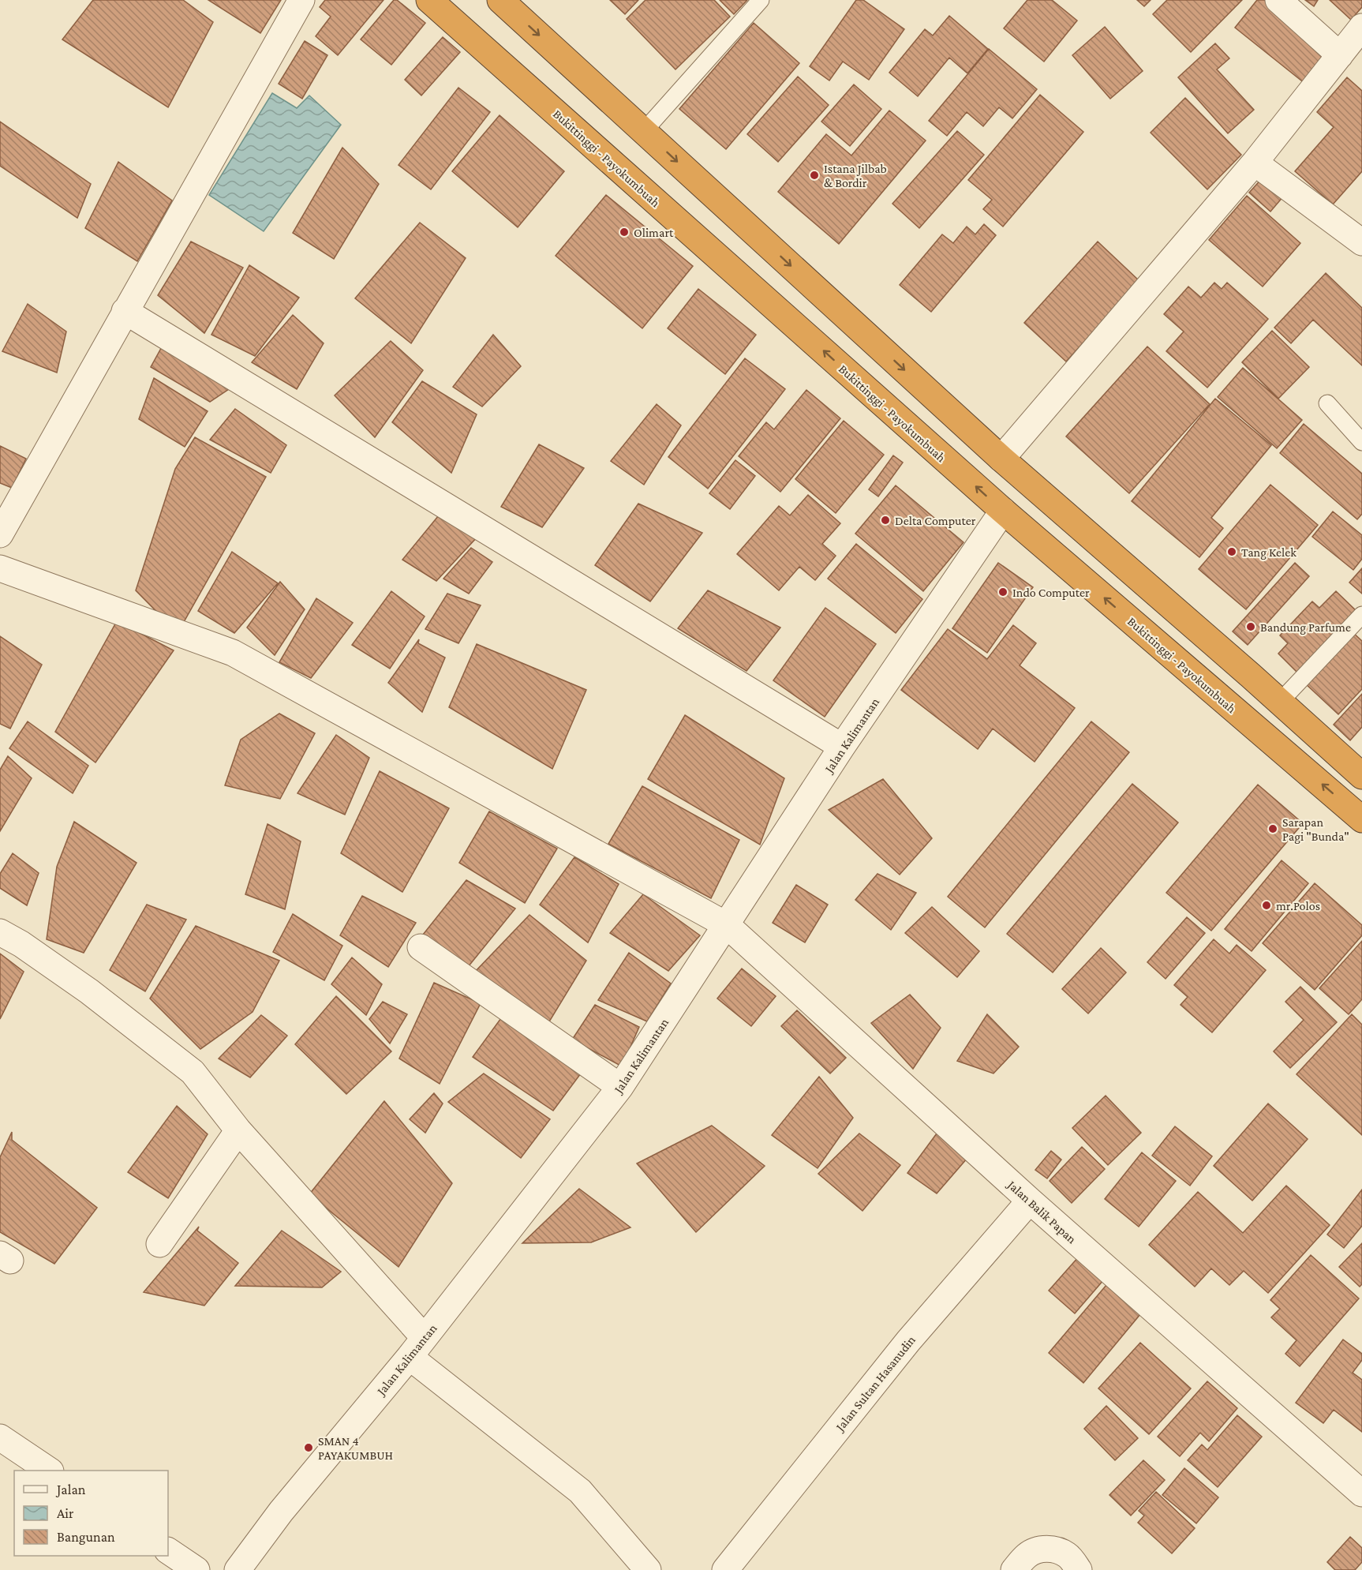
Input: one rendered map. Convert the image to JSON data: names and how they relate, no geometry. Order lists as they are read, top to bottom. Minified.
{"streets":{"highway":["Bukittinggi - Payokumbuah"],"street":["Jalan Kalimantan","Jalan Balik Papan","Jalan Sultan Hasanudin"]},"crossings":[["Bukittinggi - Payokumbuah","Jalan Kalimantan"],["Jalan Kalimantan","Jalan Balik Papan"],["Jalan Balik Papan","Jalan Sultan Hasanudin"]],"places":["Istana Jilbab & Bordir","Olimart","Delta Computer","Tang Kelek","Indo Computer","Bandung Parfume","Sarapan Pagi \"Bunda\"","mr.Polos","SMAN 4 PAYAKUMBUH"],"legend":["Jalan","Air","Bangunan"]}
